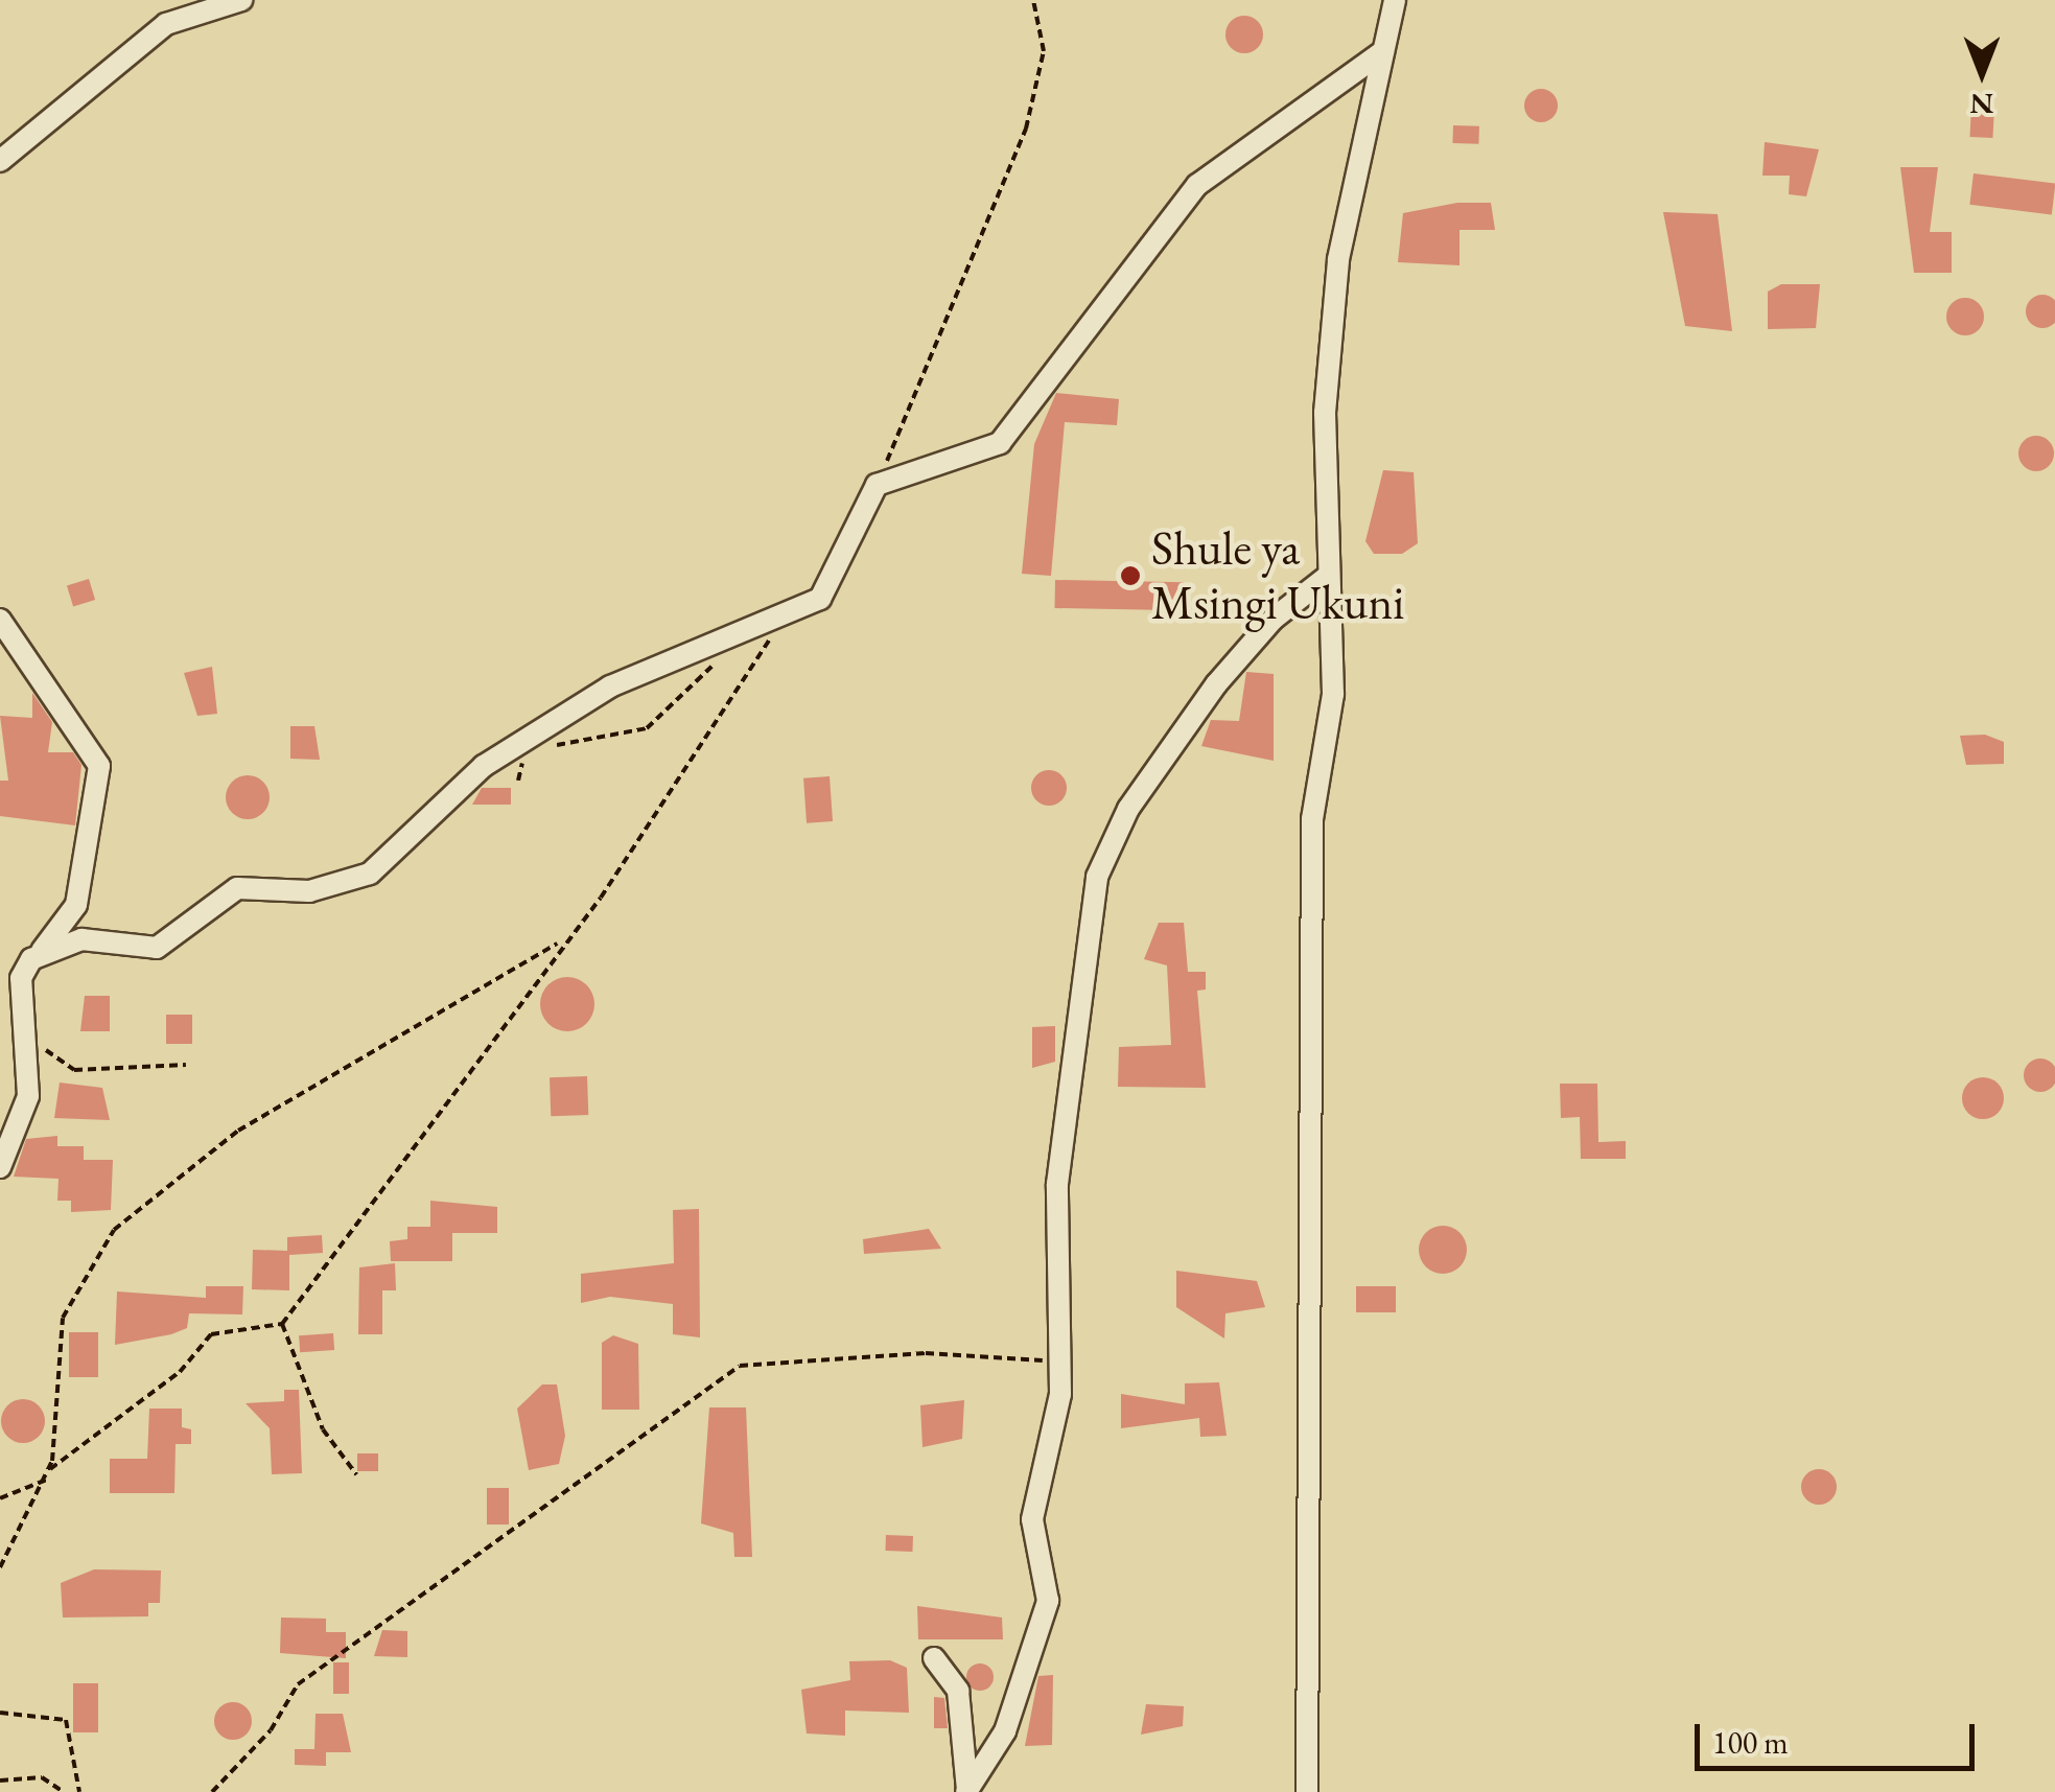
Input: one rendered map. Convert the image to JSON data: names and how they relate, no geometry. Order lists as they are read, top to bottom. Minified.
{"places":["Shule ya Msingi Ukuni"],"scale_bar":"100 m","north":"bottom"}
